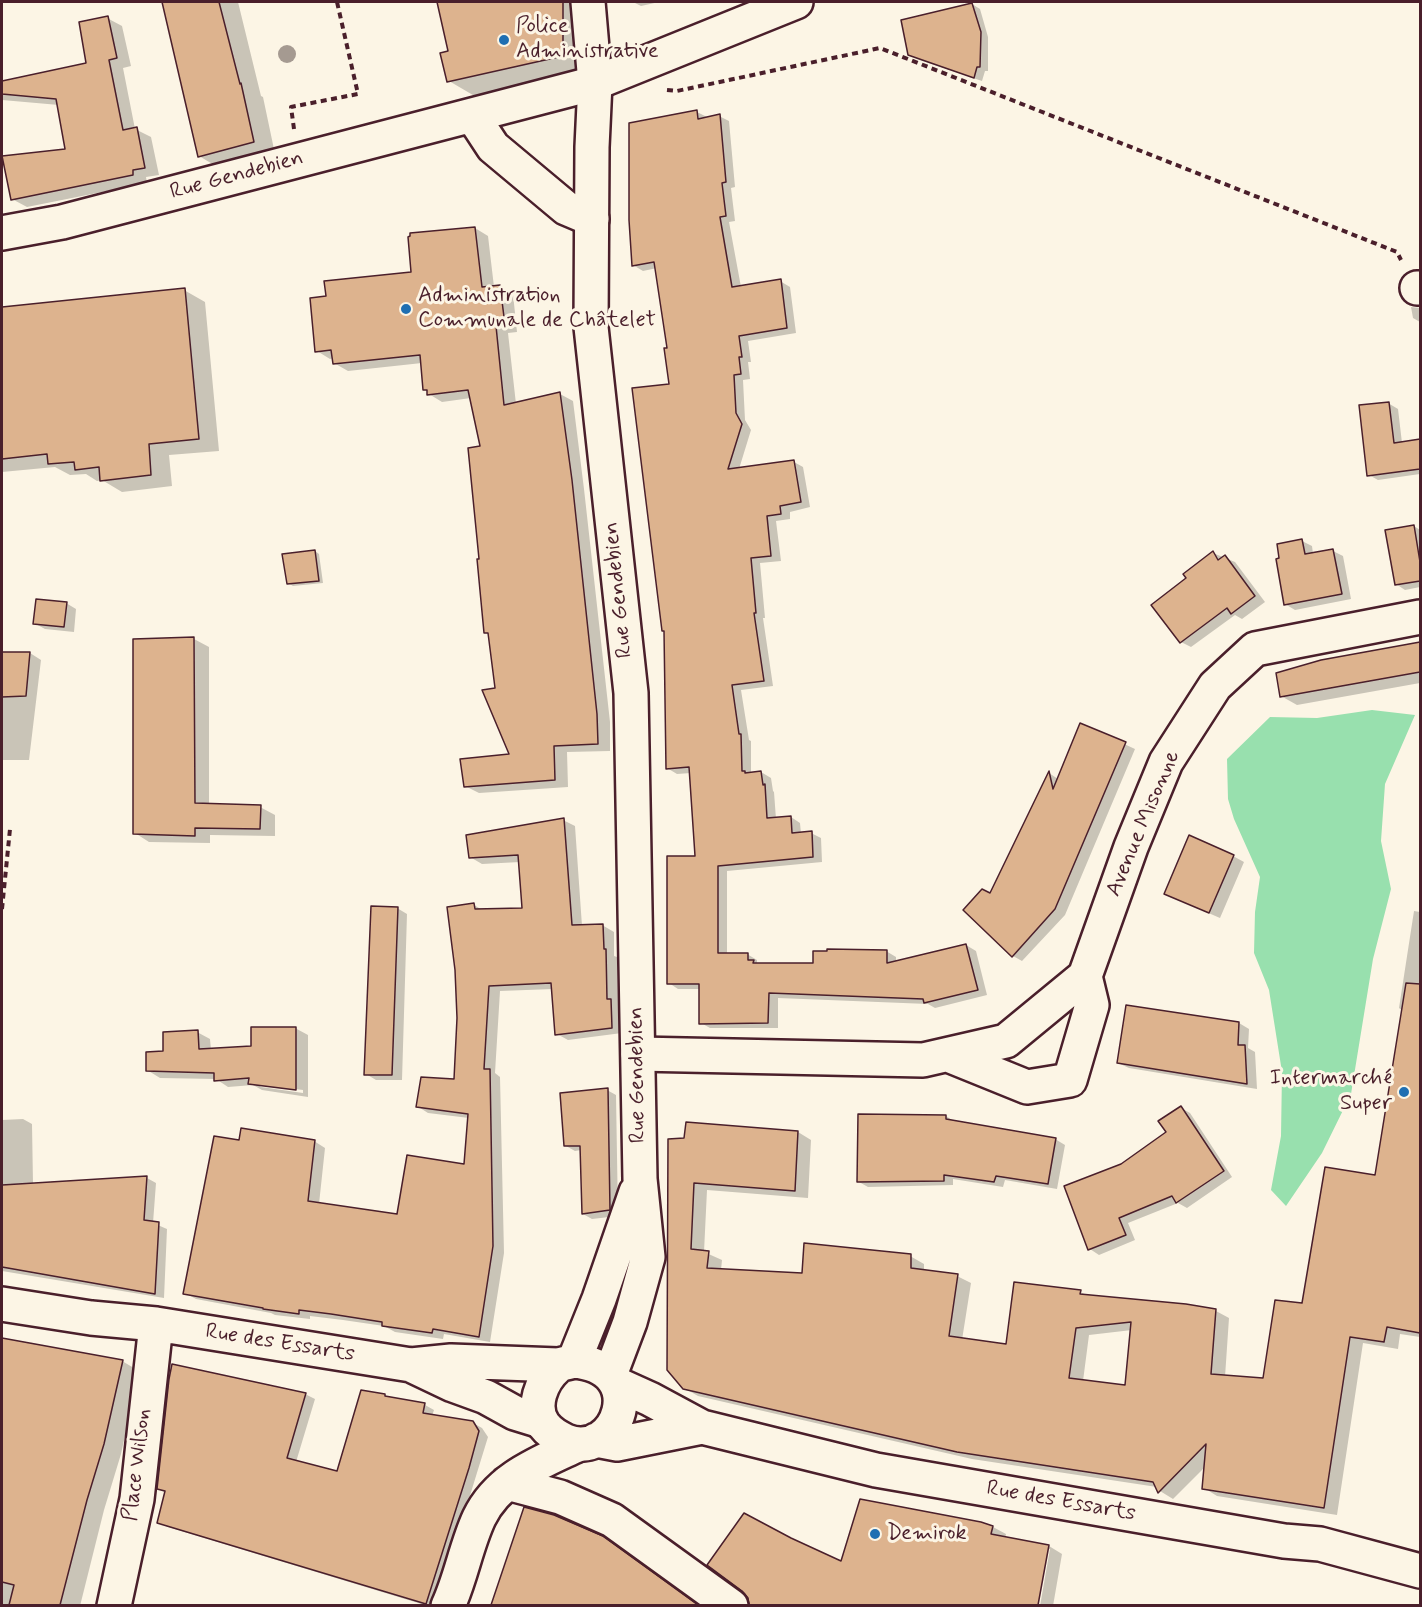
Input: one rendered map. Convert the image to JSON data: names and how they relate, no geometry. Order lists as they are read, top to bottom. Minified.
{"streets":{"street":["Rue Gendebien","Avenue Misonne","Rue des Essarts","Place Wilson"]},"crossings":[["Rue Gendebien","Rue des Essarts"],["Rue des Essarts","Place Wilson"]],"places":["Police Administrative","Administration Communale de Châtelet","Intermarché Super","Demirok"]}
